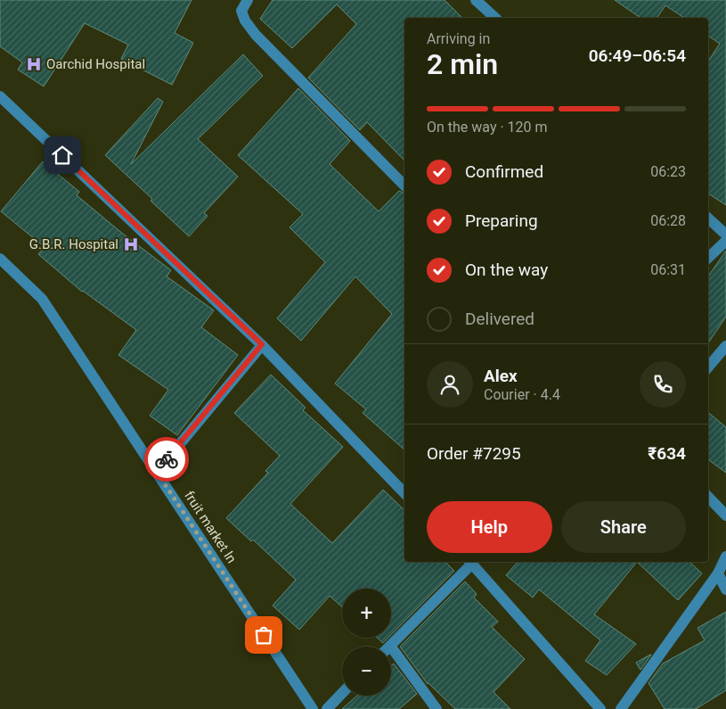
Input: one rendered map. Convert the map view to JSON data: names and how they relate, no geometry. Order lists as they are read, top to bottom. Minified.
{"streets":{"street":["fruit market ln"]},"places":{"hospital":["Oarchid Hospital","G.B.R. Hospital"]},"page":{"heading":["2 min","Arriving in","06:49–06:54"],"panel":["Alex","Courier · 4.4","Order #7295","₹634"],"bar":"On the way · 120 m","list":[["Confirmed","06:23"],["Preparing","06:28"],["On the way","06:31"],"Delivered"],"buttons":["Help","Share"],"map_buttons":["+","−"]}}
